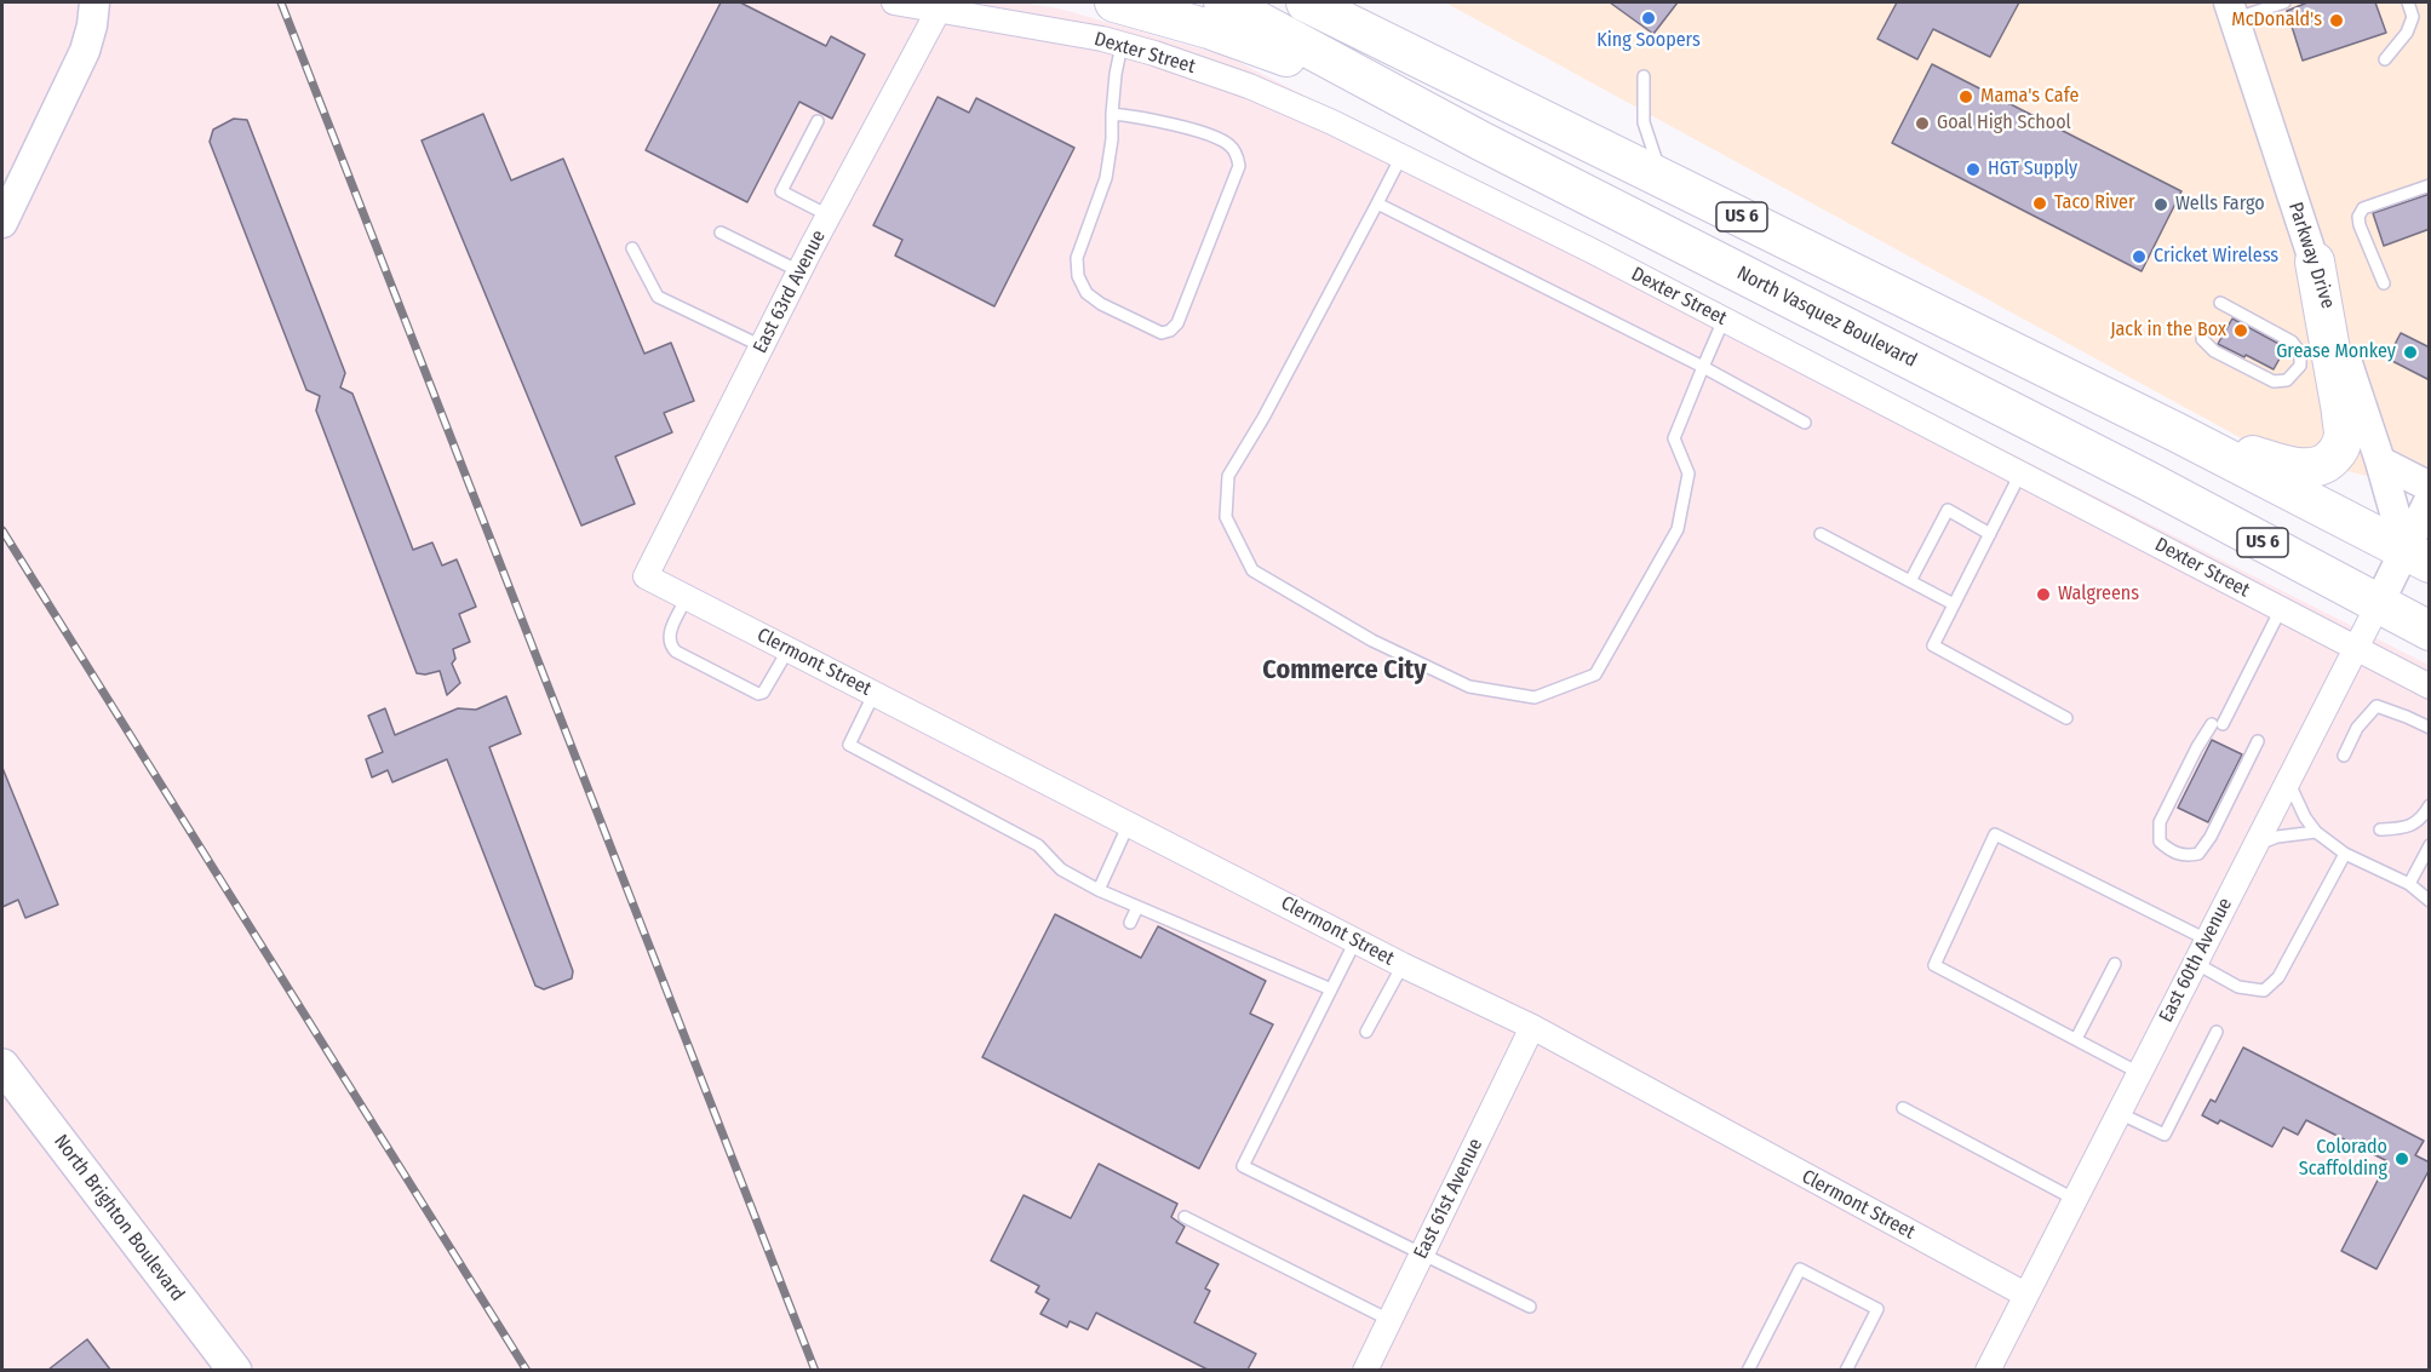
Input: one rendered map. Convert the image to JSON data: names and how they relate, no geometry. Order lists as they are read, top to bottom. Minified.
{"streets":{"highway":["US 6","North Vasquez Boulevard"],"main road":["North Brighton Boulevard"],"street":["Dexter Street","Parkway Drive","East 63rd Avenue","Clermont Street","East 60th Avenue","East 61st Avenue"]},"crossings":[["Dexter Street","East 63rd Avenue"],["Dexter Street","East 60th Avenue"],["US 6","Parkway Drive"],["US 6","East 60th Avenue"],["Parkway Drive","East 60th Avenue"],["East 63rd Avenue","Clermont Street"],["North Vasquez Boulevard","East 60th Avenue"],["Clermont Street","East 60th Avenue"],["Clermont Street","East 61st Avenue"]],"districts":["Commerce City"],"places":["King Soopers","McDonald's","Mama's Cafe","Goal High School","HGT Supply","Taco River","Wells Fargo","Cricket Wireless","Jack in the Box","Grease Monkey","Walgreens","Colorado Scaffolding"]}
